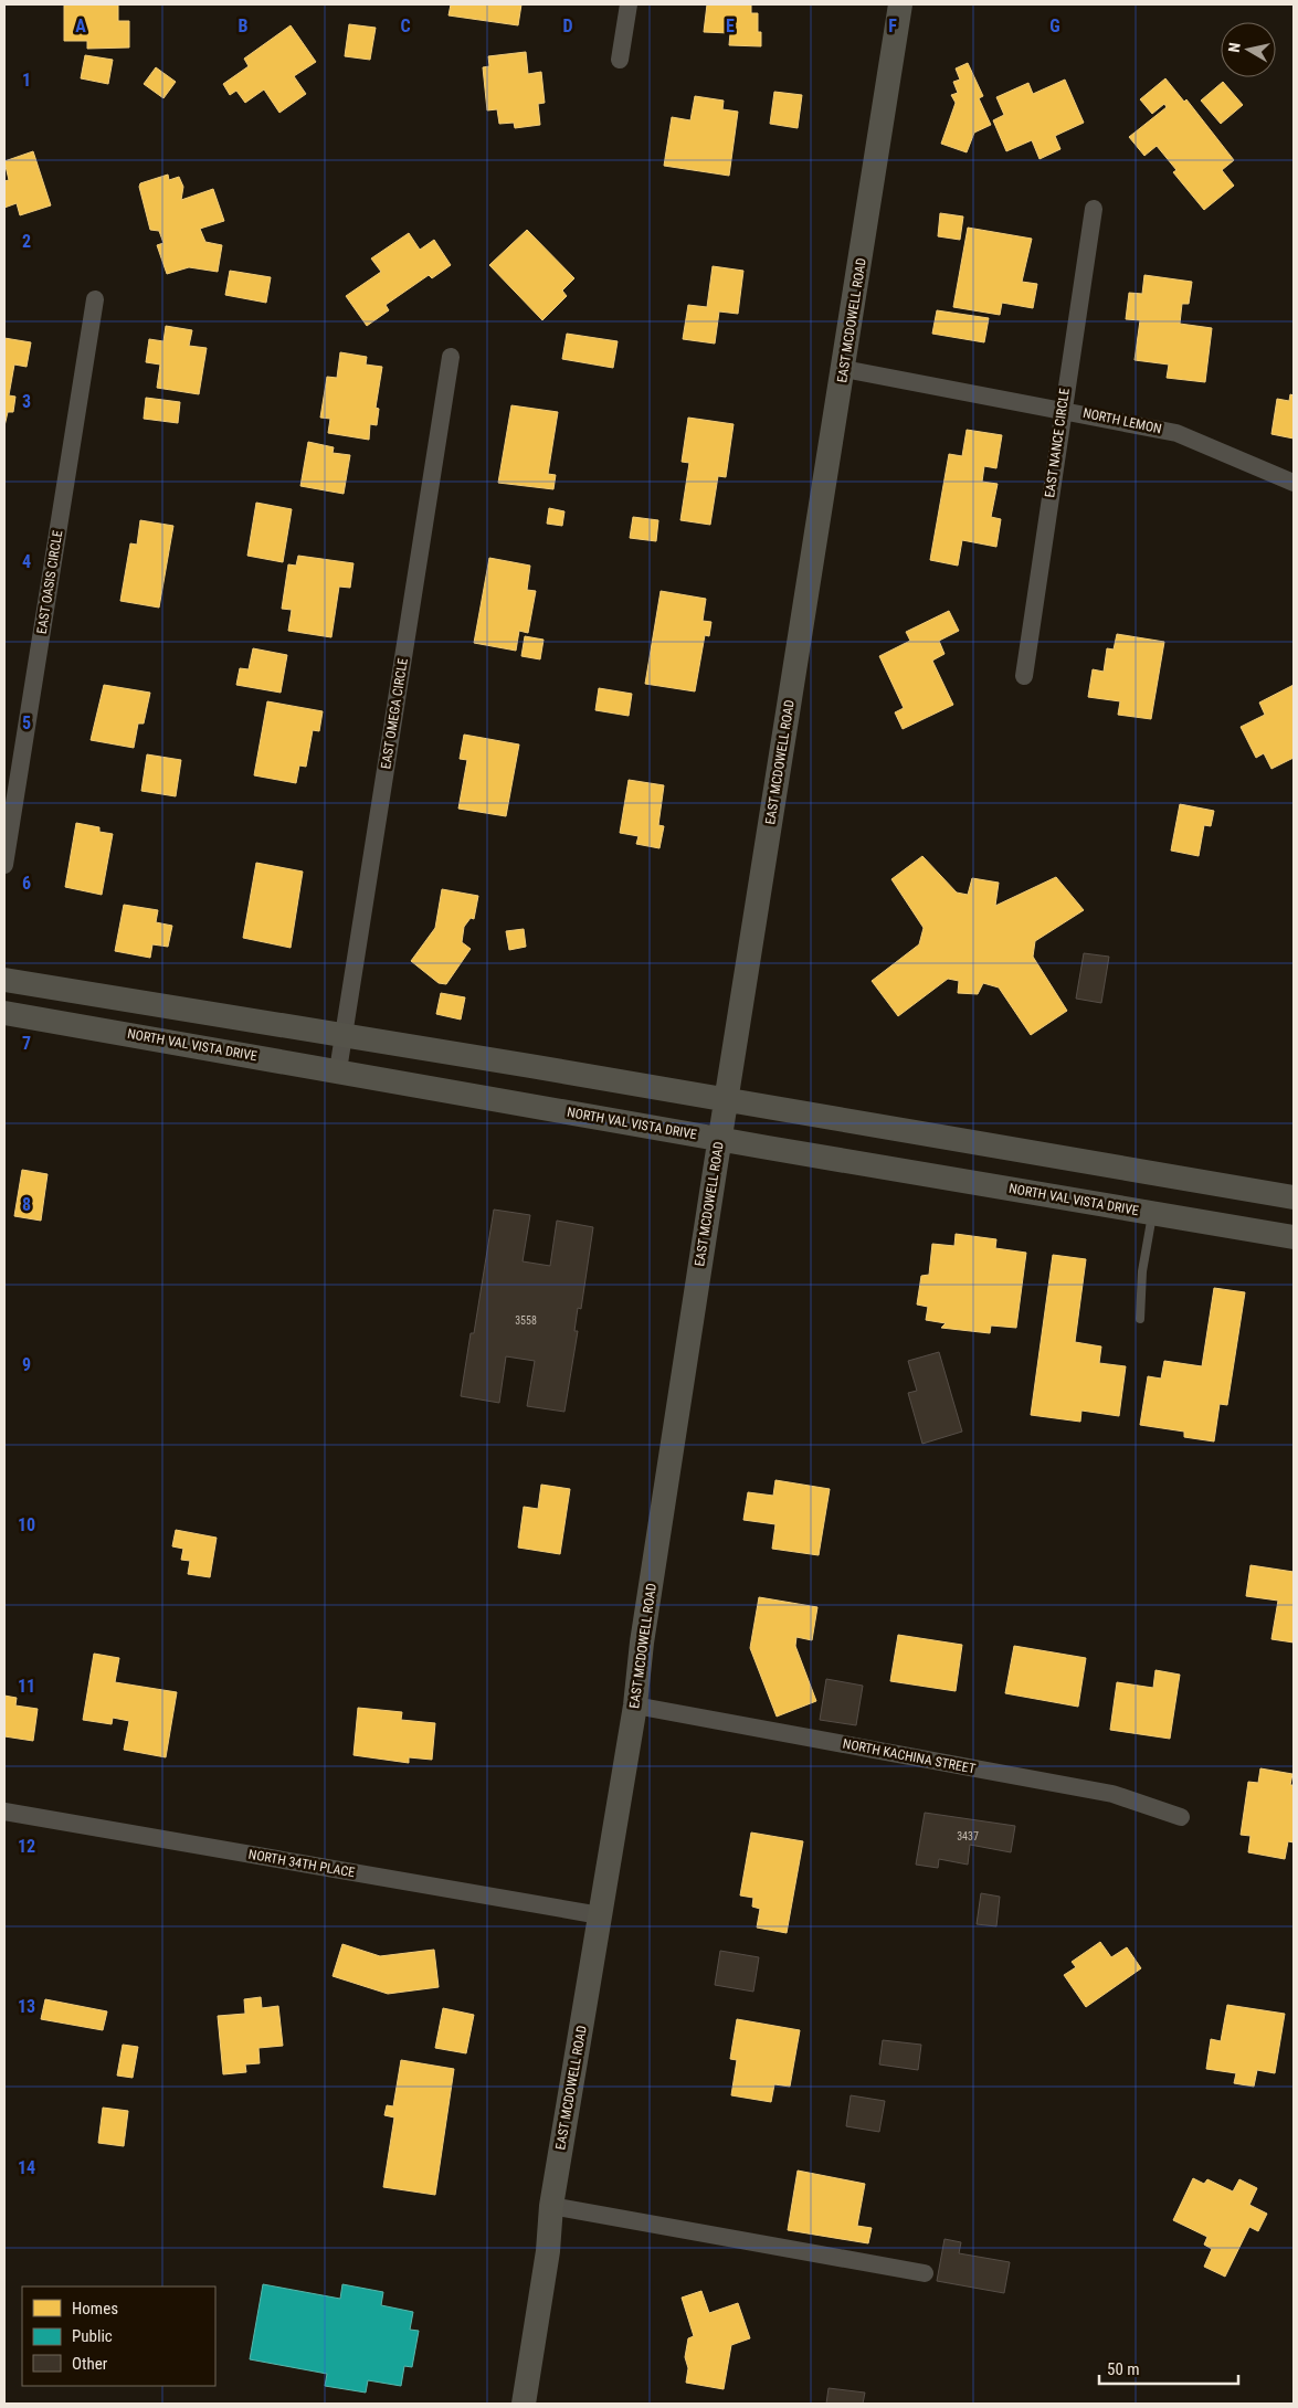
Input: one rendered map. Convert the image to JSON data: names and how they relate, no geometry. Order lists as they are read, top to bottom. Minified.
{"streets":{"main road":["EAST MCDOWELL ROAD","NORTH VAL VISTA DRIVE"],"street":["NORTH LEMON","EAST NANCE CIRCLE","EAST OASIS CIRCLE","EAST OMEGA CIRCLE","NORTH KACHINA STREET","NORTH 34TH PLACE"]},"crossings":[["EAST MCDOWELL ROAD","NORTH LEMON"],["EAST MCDOWELL ROAD","NORTH VAL VISTA DRIVE"],["EAST MCDOWELL ROAD","NORTH KACHINA STREET"],["EAST MCDOWELL ROAD","NORTH 34TH PLACE"],["NORTH LEMON","EAST NANCE CIRCLE"],["EAST OMEGA CIRCLE","NORTH VAL VISTA DRIVE"]],"house_numbers":["3558","3437"],"legend":["Homes","Public","Other"],"scale_bar":"50 m","north":"left","grid":{"columns":["A","B","C","D","E","F","G"],"rows":["1","2","3","4","5","6","7","8","9","10","11","12","13","14"]}}
